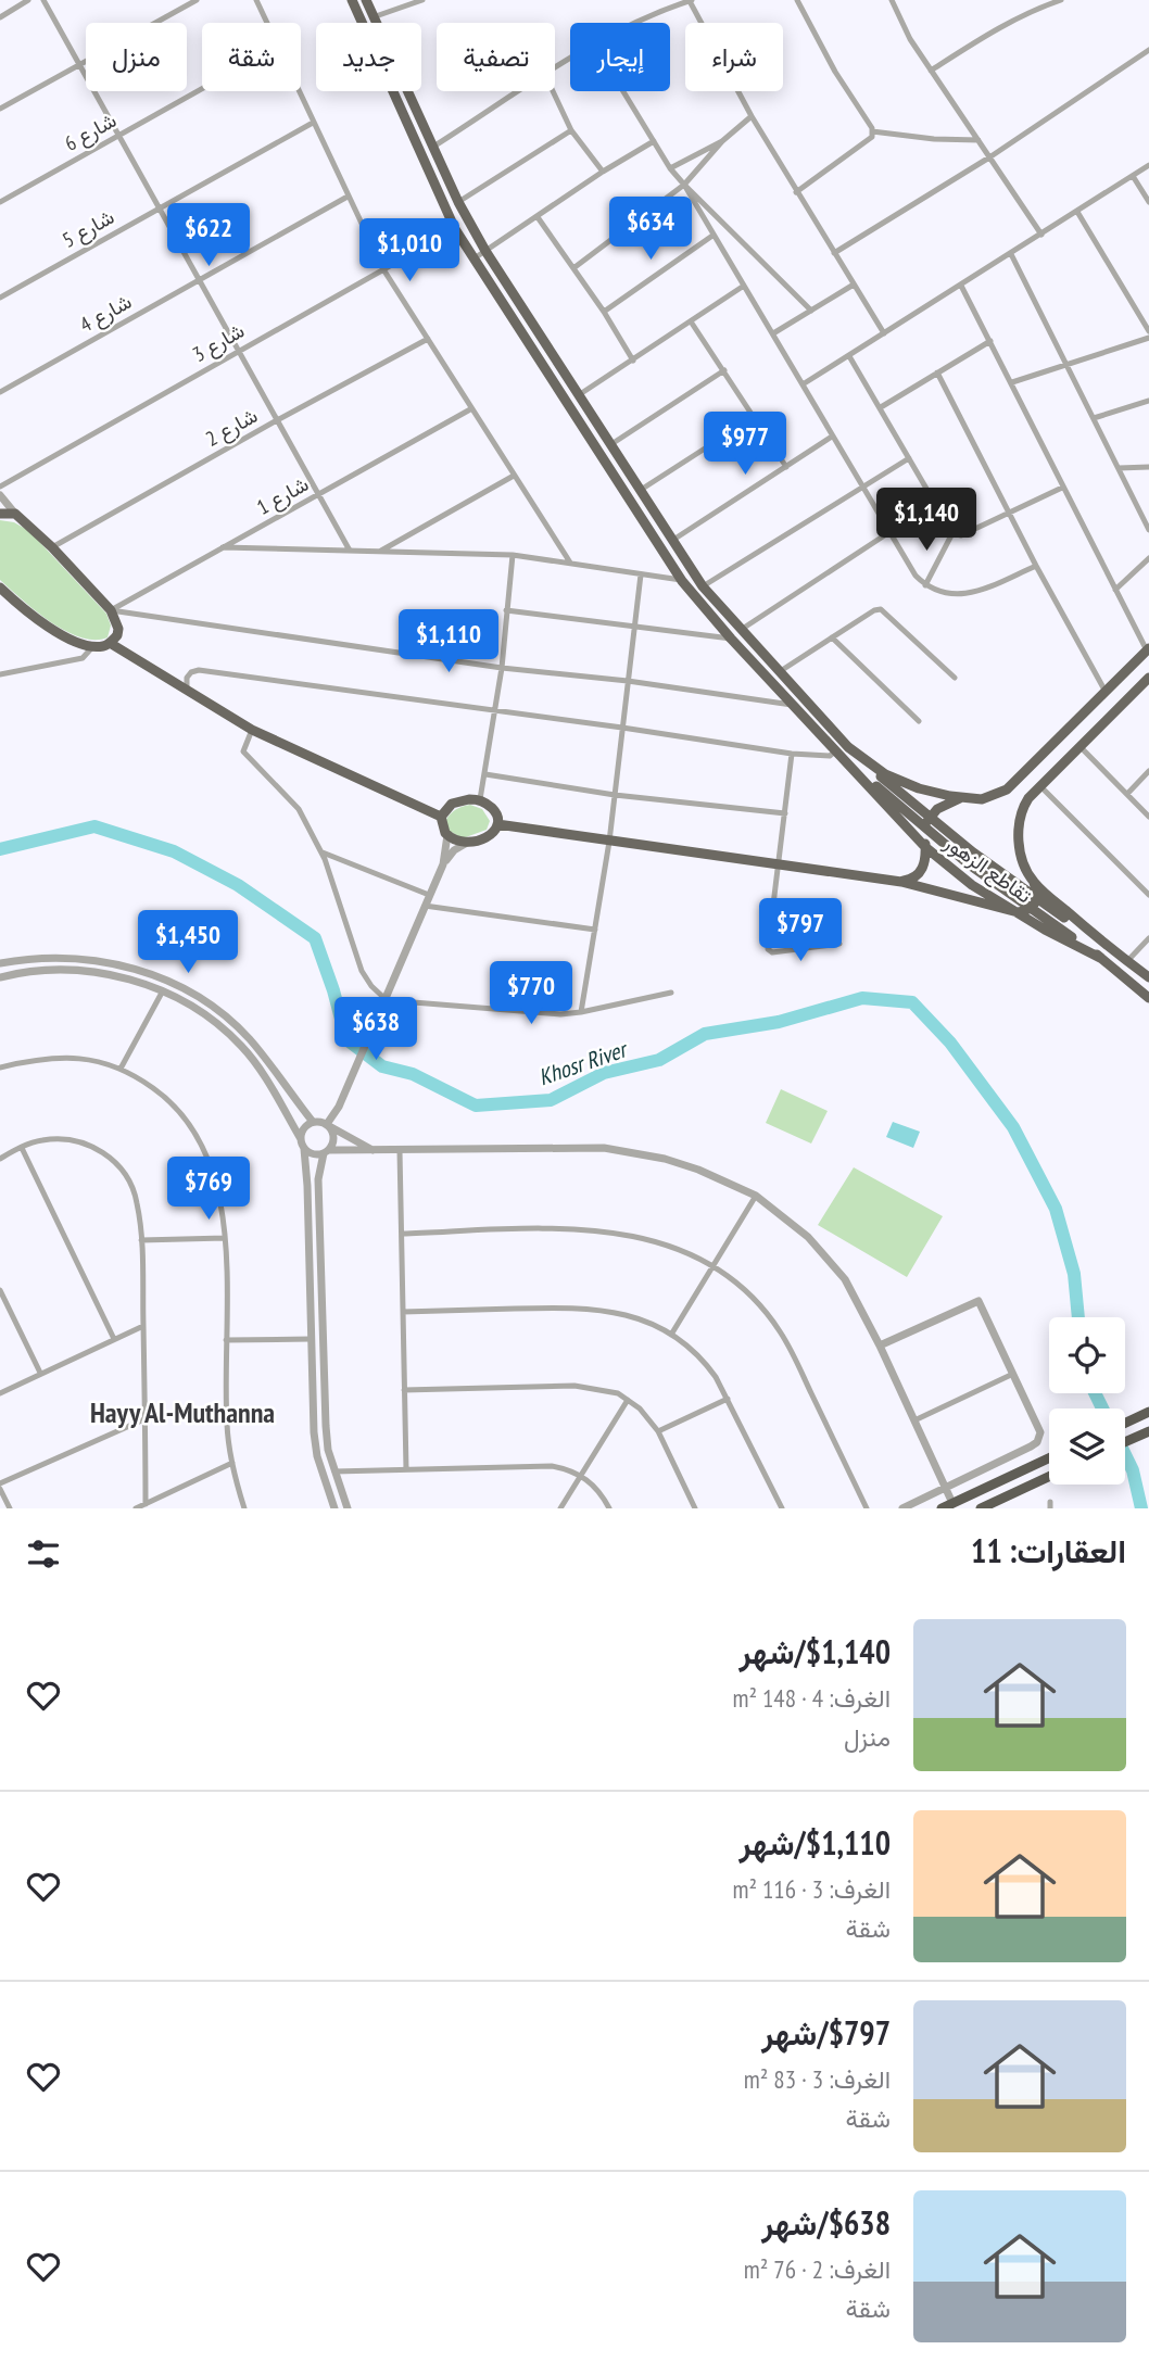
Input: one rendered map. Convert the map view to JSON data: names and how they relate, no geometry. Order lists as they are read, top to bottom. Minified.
{"streets":{"main road":["تقاطع الزهور"],"street":["شارع 6","شارع 5","شارع 4","شارع 3","شارع 2","شارع 1"]},"districts":["Hayy Al-Muthanna"],"water":["Khosr River"],"page":{"chip":["شراء","إيجار","تصفية","جديد","شقة","منزل"],"price":["$634","$622","$1,010","$977","$1,140","$1,110","$797","$1,450","$770","$638","$769"],"heading":"العقارات: 11","list":[{"name":"$1,140/شهر","note":"الغرف: 4 · 148 m² · منزل"},{"name":"$1,110/شهر","note":"الغرف: 3 · 116 m² · شقة"},{"name":"$797/شهر","note":"الغرف: 3 · 83 m² · شقة"},{"name":"$638/شهر","note":"الغرف: 2 · 76 m² · شقة"}]}}
